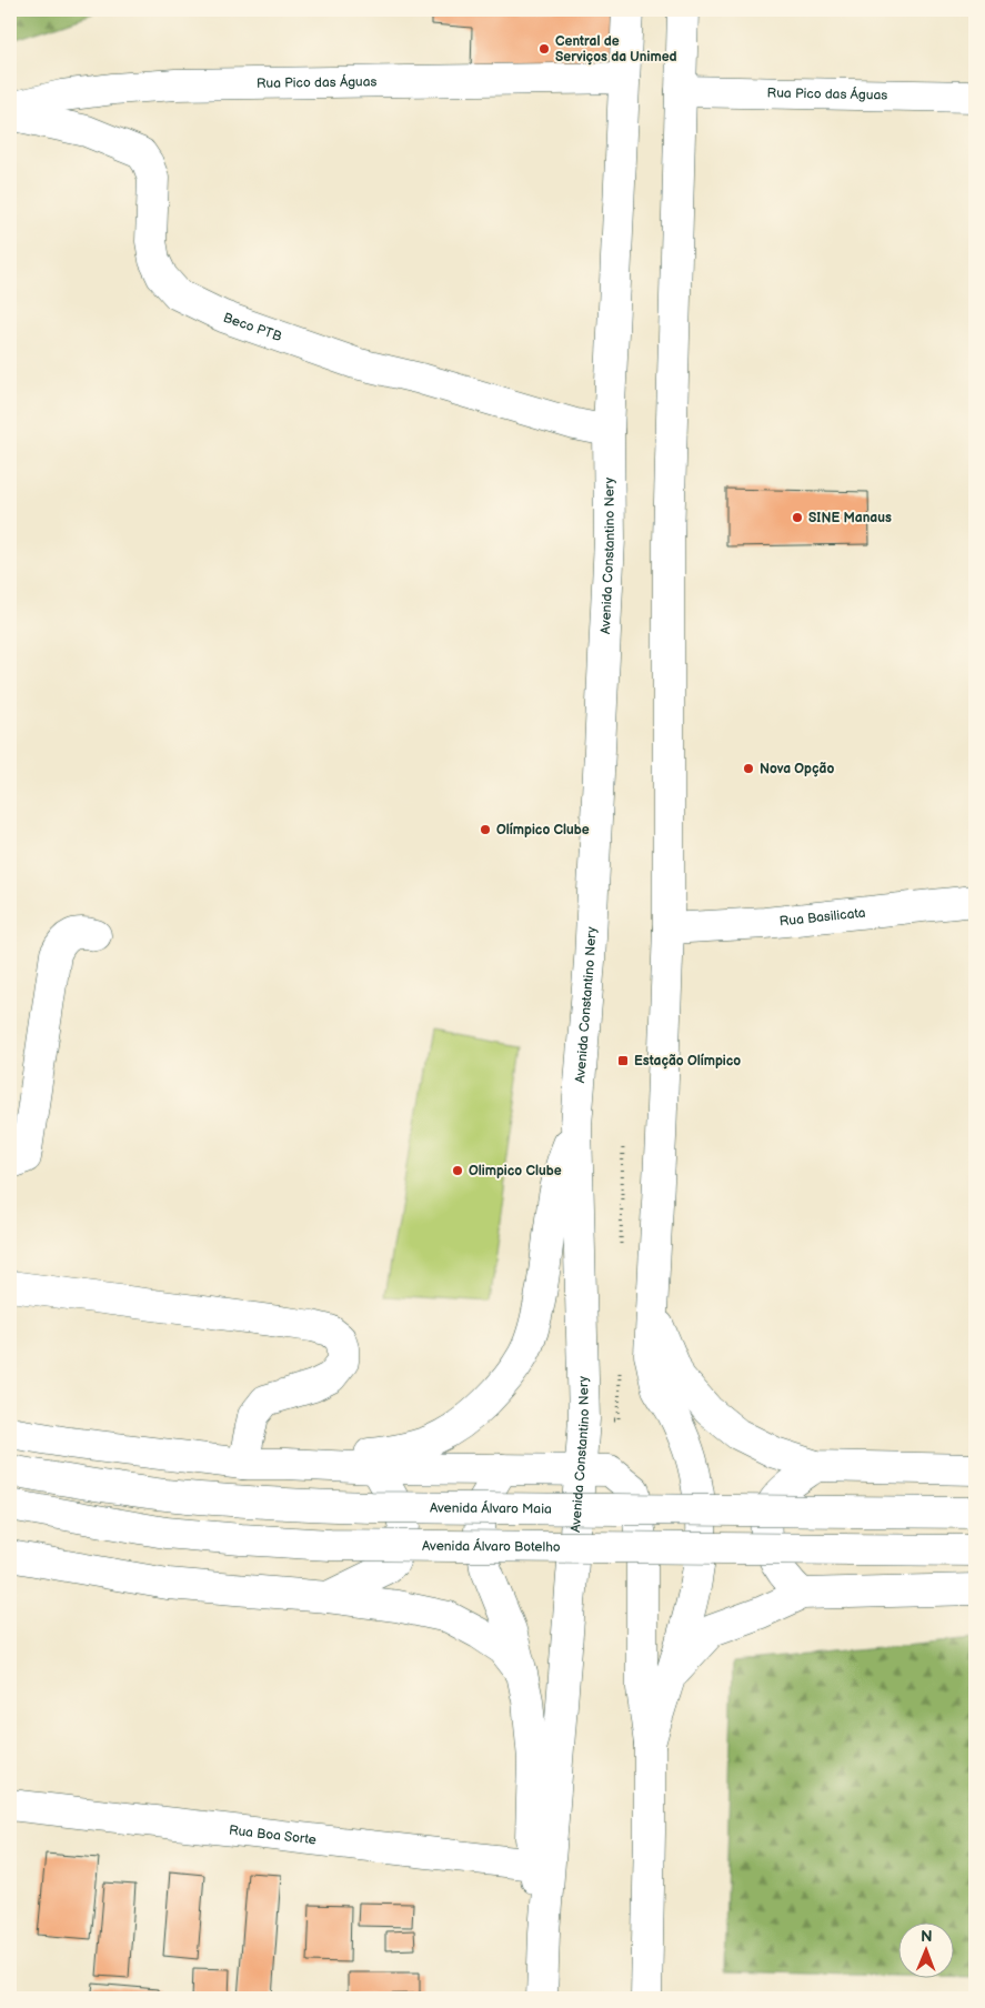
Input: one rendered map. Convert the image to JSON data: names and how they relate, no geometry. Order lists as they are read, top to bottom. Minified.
{"streets":{"main road":["Rua Pico das Águas","Beco PTB","Avenida Constantino Nery","Rua Basilicata","Avenida Álvaro Maia","Avenida Álvaro Botelho","Rua Boa Sorte"]},"crossings":[["Rua Pico das Águas","Avenida Constantino Nery"],["Beco PTB","Avenida Constantino Nery"]],"places":{"other":["Central de Serviços da Unimed","SINE Manaus","Nova Opção","Olímpico Clube","Olimpico Clube"],"transit":["Estação Olímpico"]},"north":"top"}
